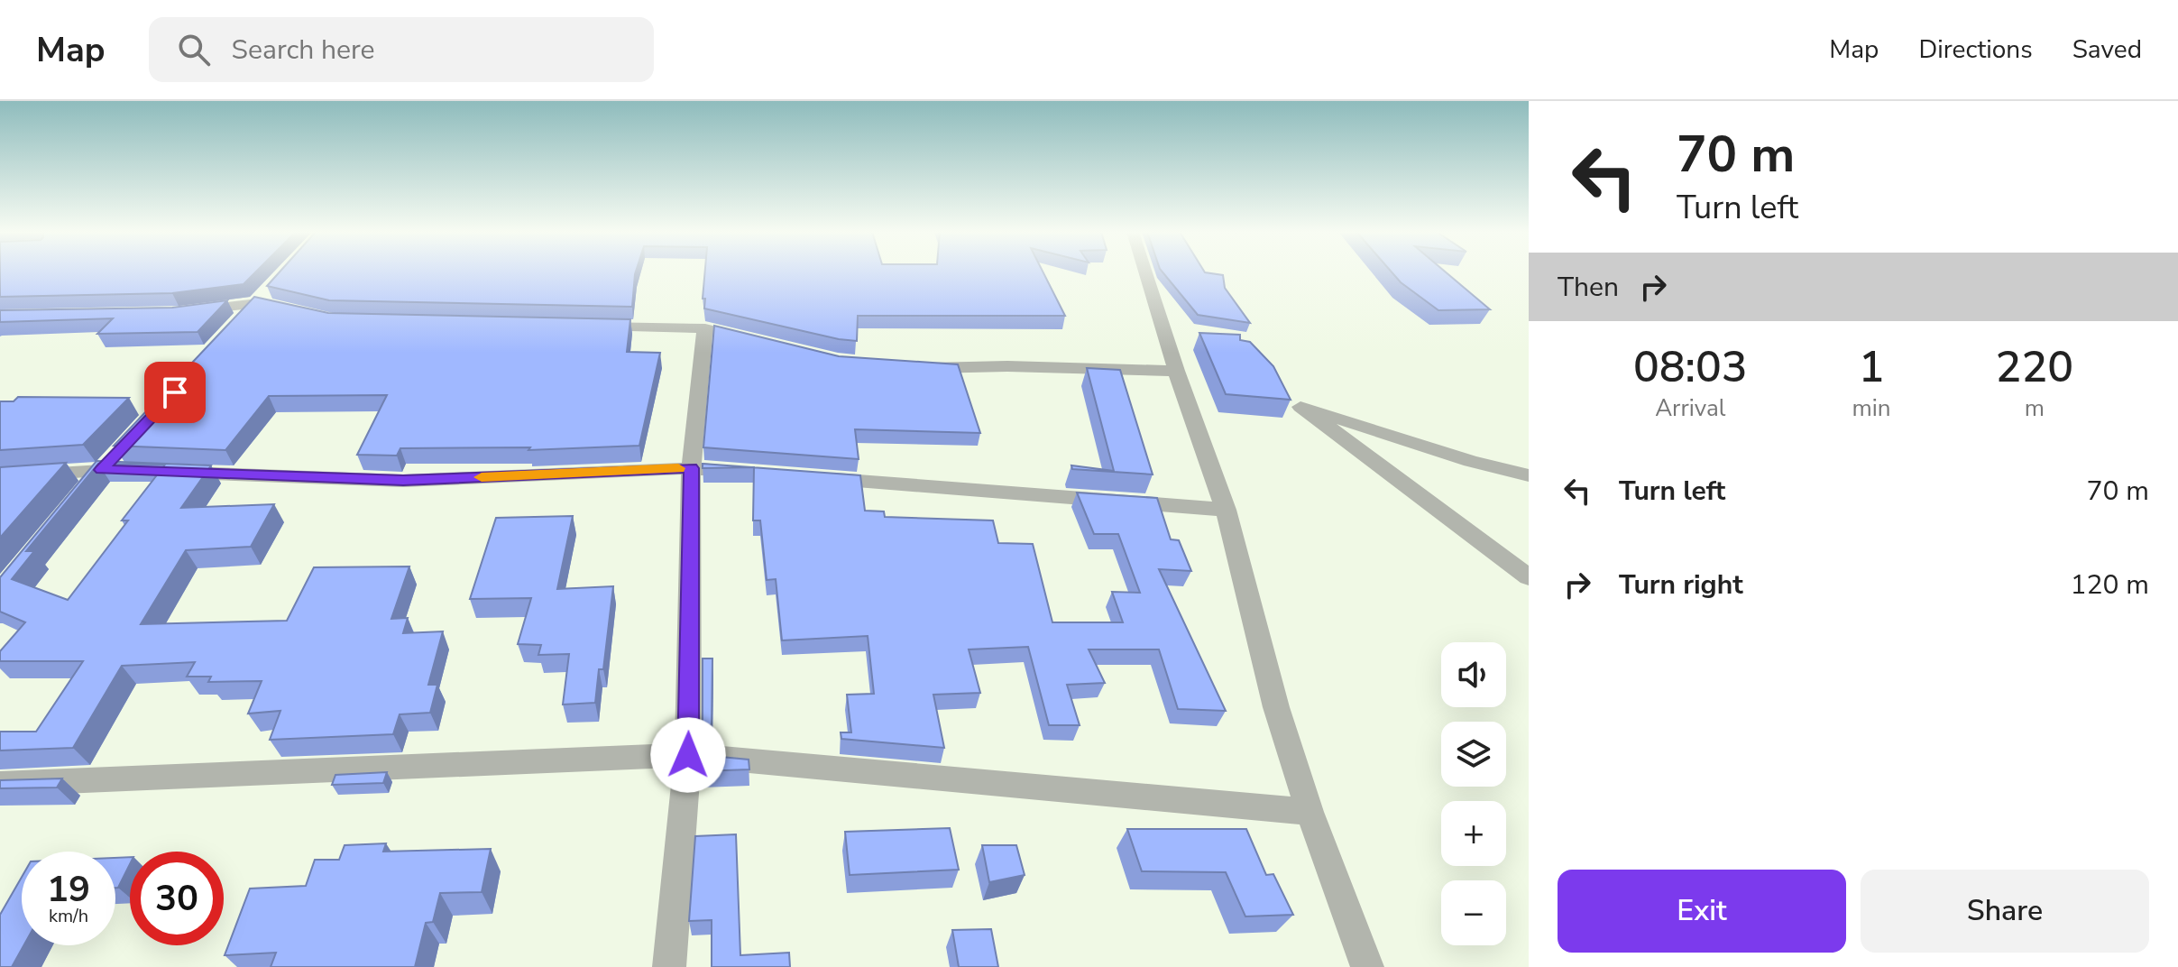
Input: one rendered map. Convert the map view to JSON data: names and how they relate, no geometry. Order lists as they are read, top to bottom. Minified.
{"page":{"header":"Map","search":"Search here","nav":["Map","Directions","Saved"],"turn":["70 m","Turn left"],"then":"Then","eta":["08:03","Arrival","1","min","220","m"],"list":[{"name":"Turn left","value":"70 m"},{"name":"Turn right","value":"120 m"}],"map_buttons":["+","−"],"speed":"19 km/h","limit":"30","buttons":["Exit","Share"]}}
